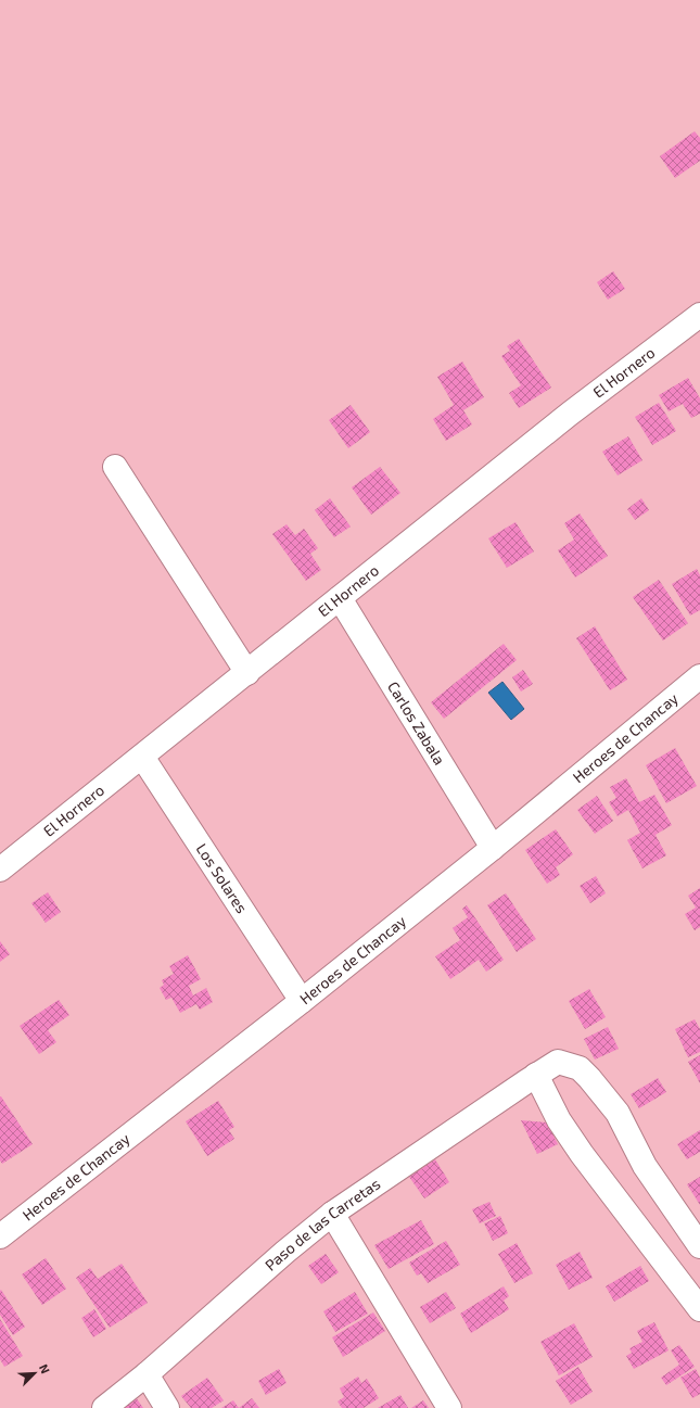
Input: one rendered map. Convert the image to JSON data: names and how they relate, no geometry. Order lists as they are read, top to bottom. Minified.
{"streets":{"street":["El Hornero","Carlos Zabala","Heroes de Chancay","Los Solares","Paso de las Carretas"]},"crossings":[["El Hornero","Carlos Zabala"],["El Hornero","Los Solares"],["Carlos Zabala","Heroes de Chancay"],["Heroes de Chancay","Los Solares"]],"north":"top right"}
